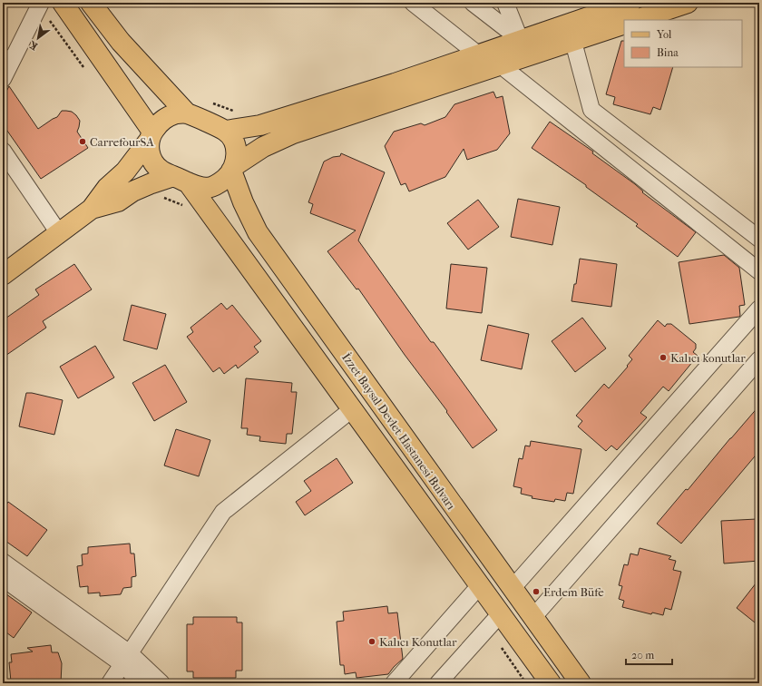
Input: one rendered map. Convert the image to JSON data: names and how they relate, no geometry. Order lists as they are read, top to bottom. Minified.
{"streets":{"main road":["İzzet Baysal Devlet Hastanesi Bulvarı"]},"places":["CarrefourSA","Kalıcı konutlar","Erdem Büfe","Kalıcı Konutlar"],"legend":["Yol","Bina"],"scale_bar":"20 m","north":"bottom left"}
